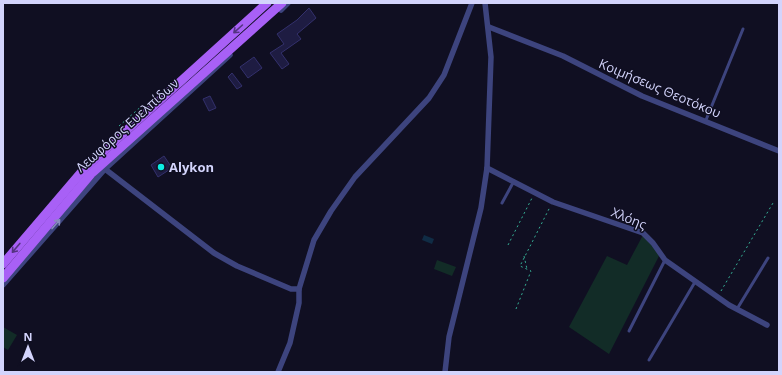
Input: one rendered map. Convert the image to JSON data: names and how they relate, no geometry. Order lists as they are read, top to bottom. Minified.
{"streets":{"main road":["Λεωφόρος Ευελπίδων"],"street":["Κοιμήσεως Θεοτόκου","Χλόης"]},"places":["Alykon"],"north":"top"}
